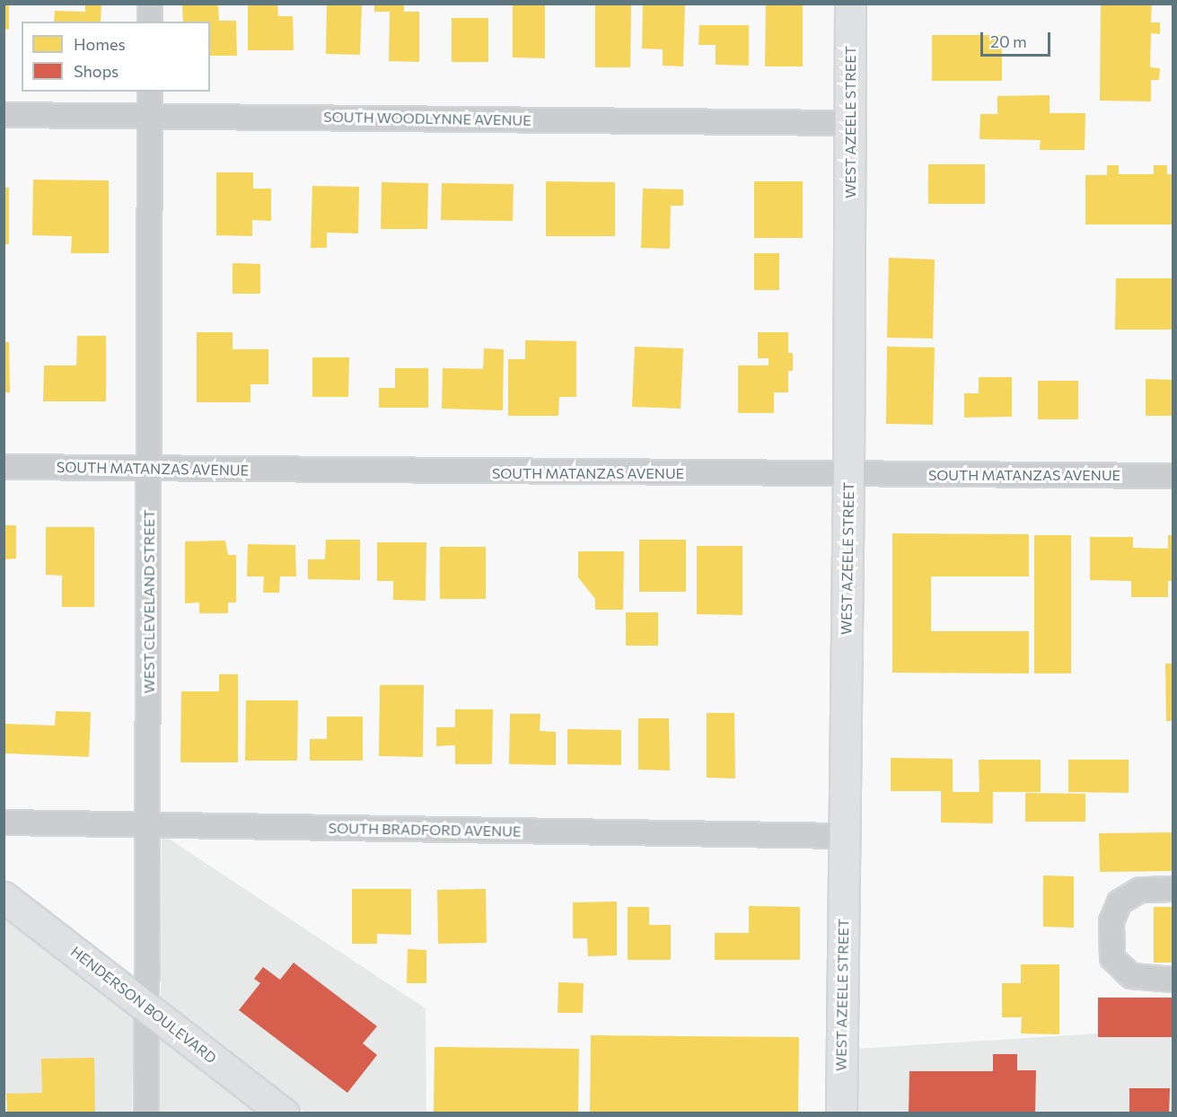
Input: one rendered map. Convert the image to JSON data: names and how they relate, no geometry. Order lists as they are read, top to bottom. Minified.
{"streets":{"main road":["WEST AZEELE STREET","HENDERSON BOULEVARD"],"street":["SOUTH WOODLYNNE AVENUE","SOUTH MATANZAS AVENUE","WEST CLEVELAND STREET","SOUTH BRADFORD AVENUE"]},"crossings":[["SOUTH WOODLYNNE AVENUE","WEST AZEELE STREET"],["SOUTH WOODLYNNE AVENUE","WEST CLEVELAND STREET"],["WEST AZEELE STREET","SOUTH MATANZAS AVENUE"],["WEST AZEELE STREET","SOUTH BRADFORD AVENUE"],["SOUTH MATANZAS AVENUE","WEST CLEVELAND STREET"],["WEST CLEVELAND STREET","SOUTH BRADFORD AVENUE"],["WEST CLEVELAND STREET","HENDERSON BOULEVARD"]],"legend":["Homes","Shops"],"scale_bar":"20 m"}
